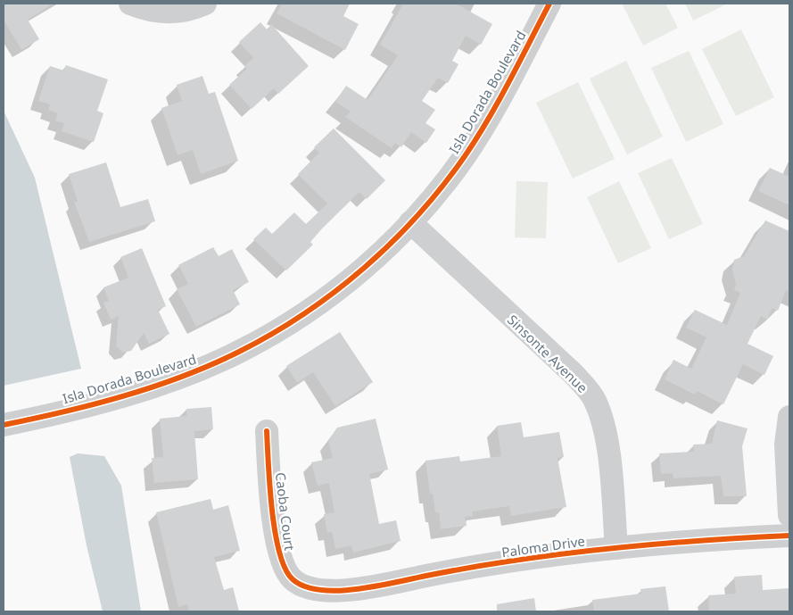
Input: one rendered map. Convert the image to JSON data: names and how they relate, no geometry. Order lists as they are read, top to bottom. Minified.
{"streets":{"street":["Isla Dorada Boulevard","Sinsonte Avenue","Caoba Court","Paloma Drive"]},"crossings":[["Isla Dorada Boulevard","Sinsonte Avenue"],["Sinsonte Avenue","Paloma Drive"],["Caoba Court","Paloma Drive"]]}
